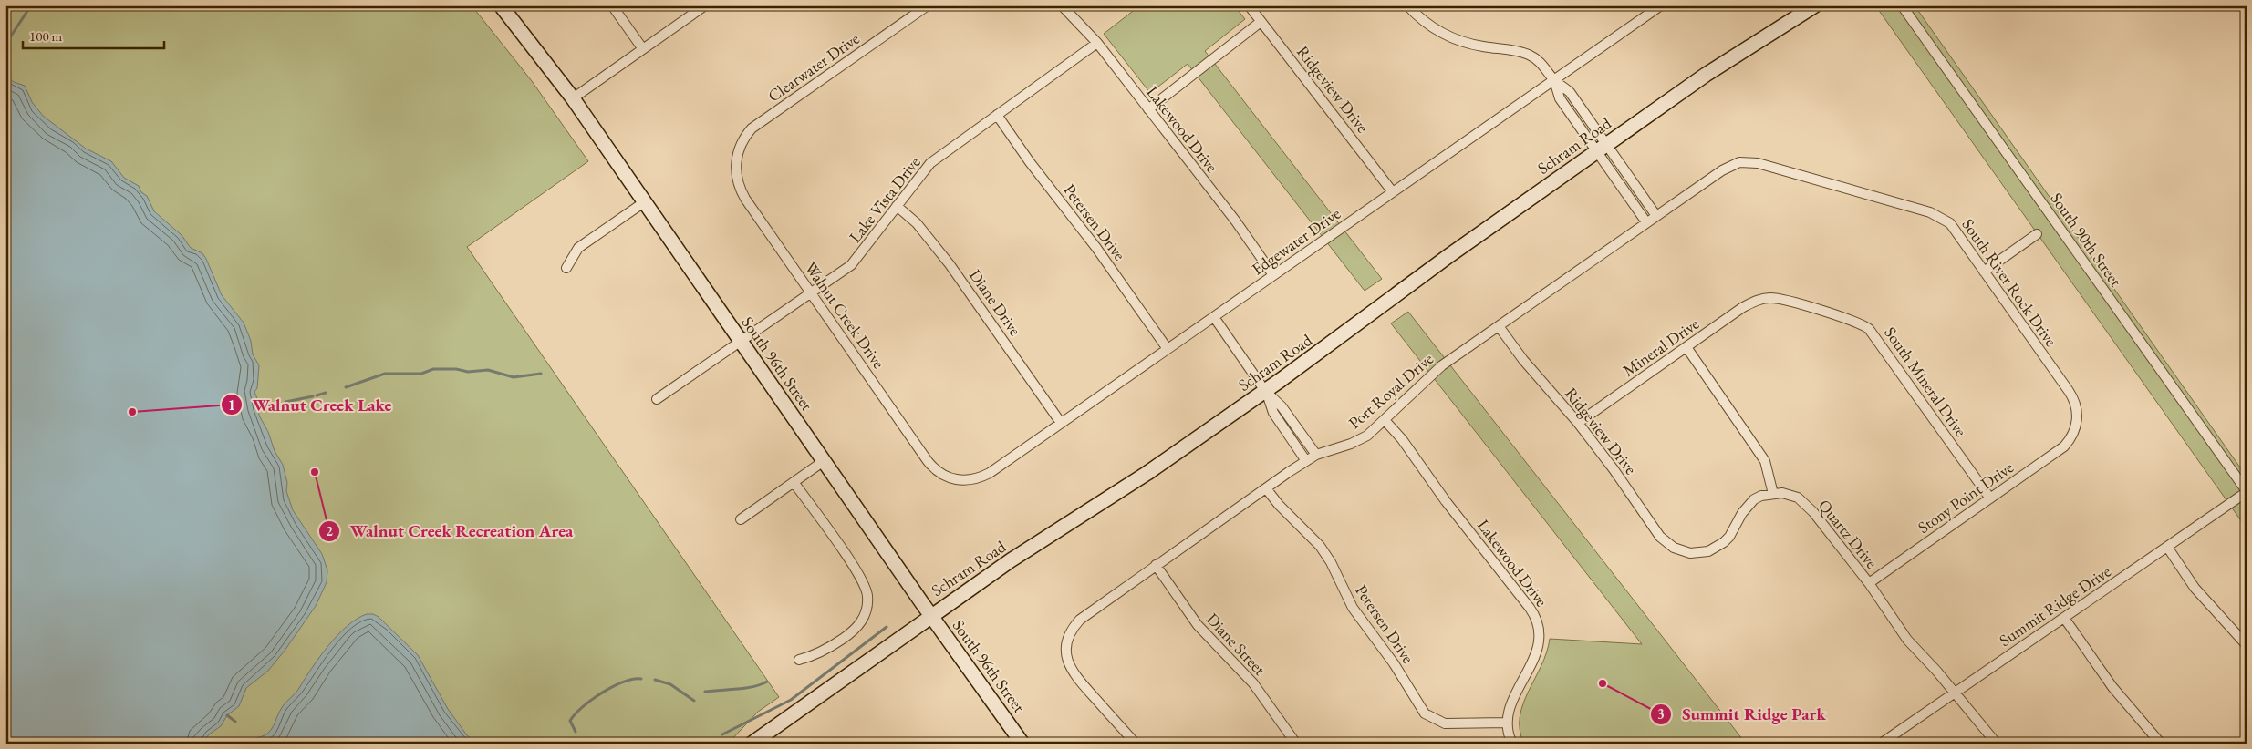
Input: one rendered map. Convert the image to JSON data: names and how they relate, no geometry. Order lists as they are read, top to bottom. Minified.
{"streets":{"main road":["Schram Road","South 96th Street"],"street":["Clearwater Drive","Ridgeview Drive","Lakewood Drive","Lake Vista Drive","Petersen Drive","South 90th Street","Edgewater Drive","South River Rock Drive","Diane Drive","Walnut Creek Drive","Mineral Drive","South Mineral Drive","Port Royal Drive","Stony Point Drive","Quartz Drive","Summit Ridge Drive","Diane Street"]},"crossings":[["Clearwater Drive","Walnut Creek Drive"],["Ridgeview Drive","Edgewater Drive"],["Ridgeview Drive","Mineral Drive"],["Ridgeview Drive","Port Royal Drive"],["Ridgeview Drive","Quartz Drive"],["Lakewood Drive","Lake Vista Drive"],["Lakewood Drive","Petersen Drive"],["Lakewood Drive","Edgewater Drive"],["Lakewood Drive","Port Royal Drive"],["Schram Road","South 96th Street"],["Lake Vista Drive","Petersen Drive"],["Lake Vista Drive","Diane Drive"],["Lake Vista Drive","Walnut Creek Drive"],["Lake Vista Drive","South 96th Street"],["Petersen Drive","Edgewater Drive"],["Petersen Drive","Port Royal Drive"],["South 90th Street","Summit Ridge Drive"],["Edgewater Drive","Diane Drive"],["Edgewater Drive","Walnut Creek Drive"],["South River Rock Drive","Port Royal Drive"],["South River Rock Drive","Stony Point Drive"],["Mineral Drive","South Mineral Drive"],["South Mineral Drive","Stony Point Drive"],["Port Royal Drive","Diane Street"],["Stony Point Drive","Quartz Drive"],["Quartz Drive","Summit Ridge Drive"]],"places":["Walnut Creek Lake","Walnut Creek Recreation Area","Summit Ridge Park"],"scale_bar":"100 m"}
